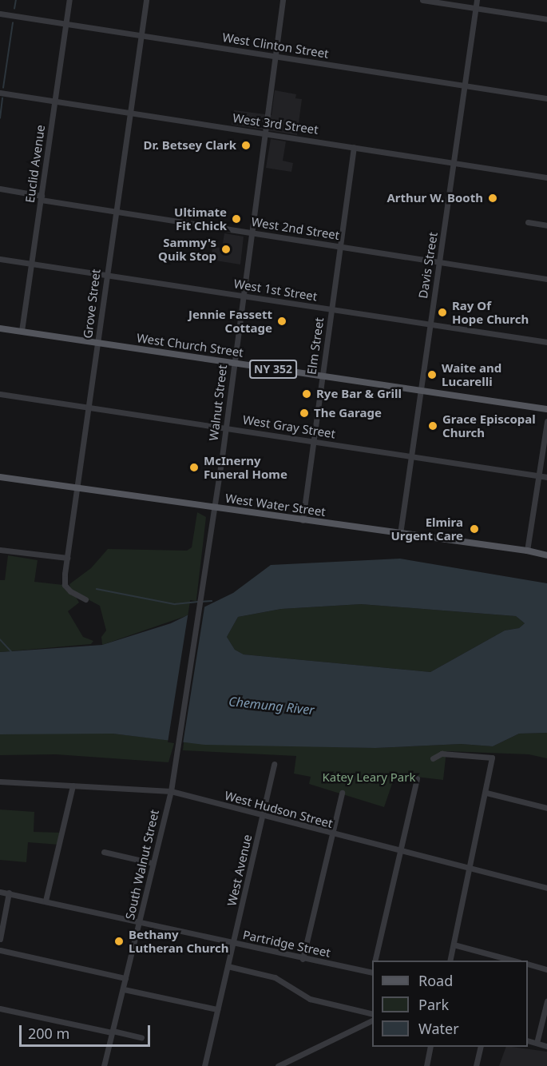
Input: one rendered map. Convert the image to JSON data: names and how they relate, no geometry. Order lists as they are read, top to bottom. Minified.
{"streets":{"main road":["West Church Street","NY 352","West Water Street"],"street":["West Clinton Street","West 3rd Street","Euclid Avenue","West 2nd Street","Davis Street","West 1st Street","Grove Street","Elm Street","Walnut Street","West Gray Street","West Hudson Street","South Walnut Street","West Avenue","Partridge Street"]},"crossings":[["West Clinton Street","Euclid Avenue"],["West Clinton Street","Davis Street"],["West Clinton Street","Grove Street"],["West Clinton Street","Walnut Street"],["West 3rd Street","Euclid Avenue"],["West 3rd Street","Davis Street"],["West 3rd Street","Grove Street"],["West 3rd Street","Elm Street"],["West 3rd Street","Walnut Street"],["Euclid Avenue","West 2nd Street"],["Euclid Avenue","West 1st Street"],["Euclid Avenue","West Church Street"],["West 2nd Street","Davis Street"],["West 2nd Street","Grove Street"],["West 2nd Street","Elm Street"],["West 2nd Street","Walnut Street"],["Davis Street","West 1st Street"],["Davis Street","West Church Street"],["Davis Street","West Gray Street"],["Davis Street","West Water Street"],["West 1st Street","Grove Street"],["West 1st Street","Elm Street"],["West 1st Street","Walnut Street"],["Grove Street","West Church Street"],["Grove Street","West Gray Street"],["Grove Street","West Water Street"],["West Church Street","Elm Street"],["West Church Street","Walnut Street"],["Elm Street","West Gray Street"],["Elm Street","West Water Street"],["Walnut Street","West Gray Street"],["Walnut Street","West Water Street"],["Walnut Street","South Walnut Street"],["West Hudson Street","South Walnut Street"],["West Hudson Street","West Avenue"],["South Walnut Street","Partridge Street"],["West Avenue","Partridge Street"]],"water":["Chemung River"],"parks":["Katey Leary Park"],"places":["Dr. Betsey Clark","Arthur W. Booth","Ultimate Fit Chick","Sammy's Quik Stop","Ray Of Hope Church","Jennie Fassett Cottage","Waite and Lucarelli","Rye Bar & Grill","The Garage","Grace Episcopal Church","McInerny Funeral Home","Elmira Urgent Care","Bethany Lutheran Church"],"legend":["Road","Park","Water"],"scale_bar":"200 m"}
